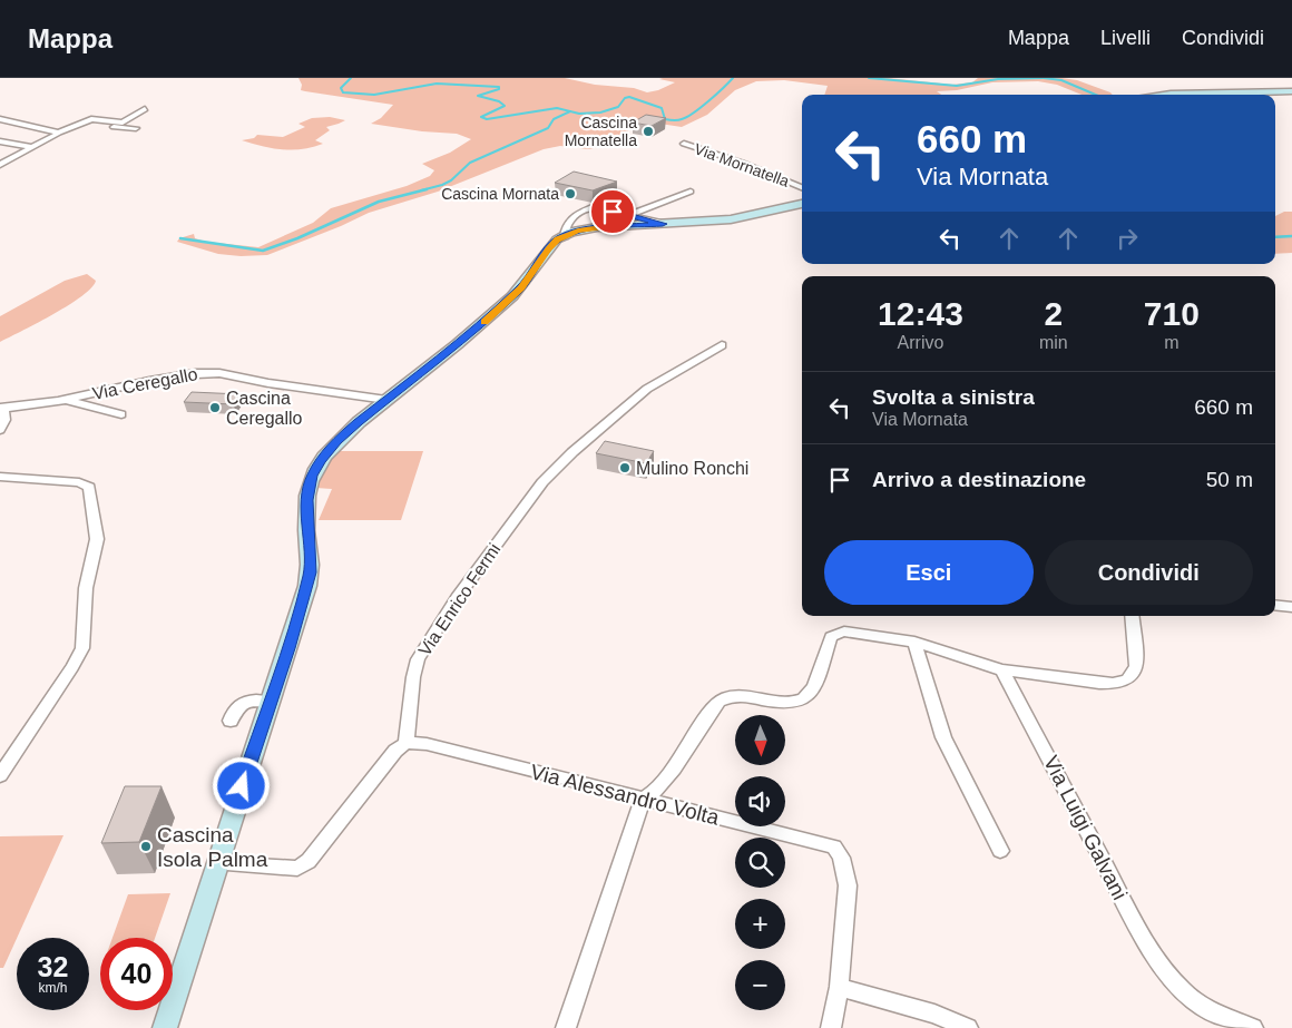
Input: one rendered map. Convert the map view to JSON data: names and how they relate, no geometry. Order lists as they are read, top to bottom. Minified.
{"streets":{"street":["Via Mornatella","Via Ceregallo","Via Enrico Fermi","Via Alessandro Volta","Via Luigi Galvani"]},"crossings":[["Via Enrico Fermi","Via Alessandro Volta"]],"places":["Cascina Mornatella","Cascina Mornata","Cascina Ceregallo","Mulino Ronchi","Cascina Isola Palma"],"north":"bottom","page":{"header":"Mappa","nav":["Mappa","Livelli","Condividi"],"turn":["660 m","Via Mornata"],"eta":["12:43","Arrivo","2","min","710","m"],"list":[{"name":"Svolta a sinistra","note":"Via Mornata","value":"660 m"},{"name":"Arrivo a destinazione","value":"50 m"}],"buttons":["Esci","Condividi"],"map_buttons":["+","−"],"speed":"32 km/h","limit":"40"}}
